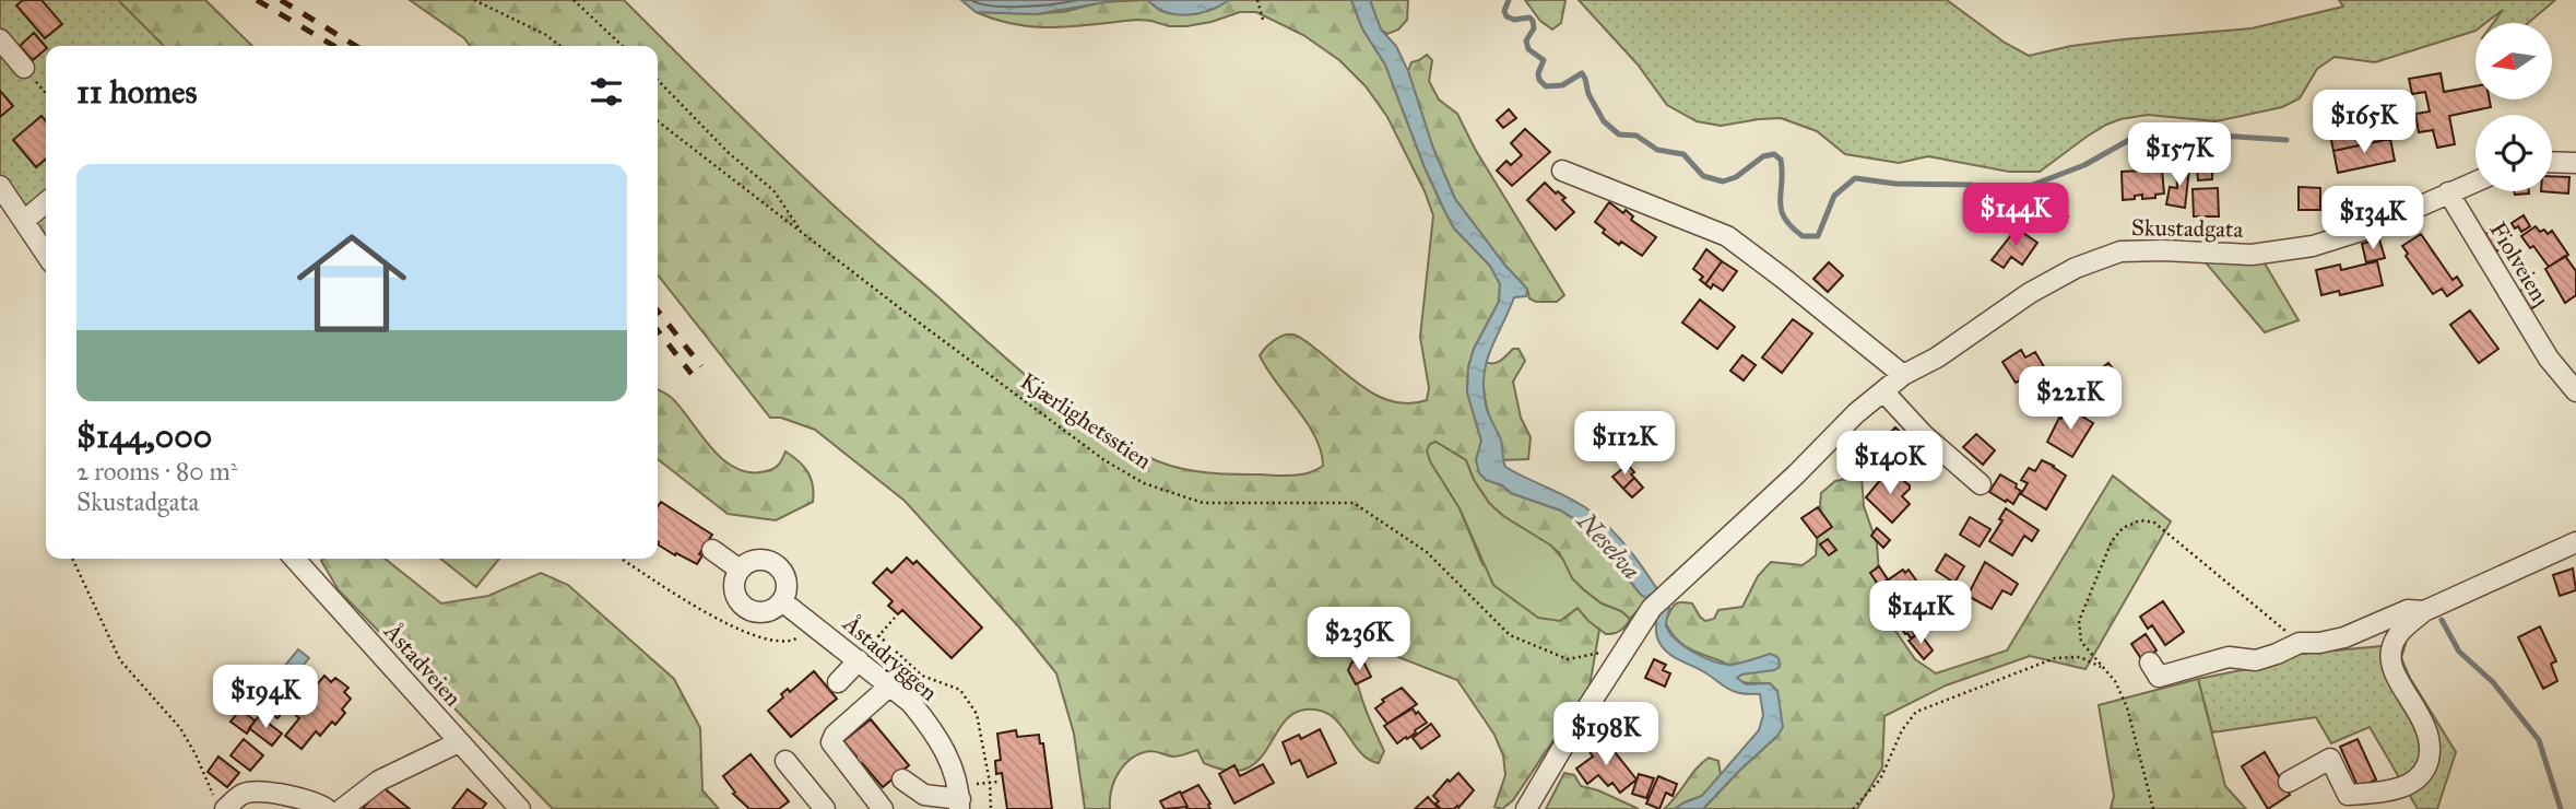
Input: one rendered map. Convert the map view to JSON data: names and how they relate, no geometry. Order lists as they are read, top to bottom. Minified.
{"streets":{"street":["Skustadgata","Fiolveien","Åstadryggen","Åstadveien"],"path":["Kjærlighetsstien"]},"crossings":[["Skustadgata","Fiolveien"],["Skustadgata","Kjærlighetsstien"]],"water":["Neselva"],"north":"left","page":{"heading":"11 homes","price":["$165K","$157K","$144K","$134K","$221K","$112K","$140K","$141K","$236K","$194K","$198K"],"list":[{"name":"$144,000","note":"2 rooms · 80 m² · Skustadgata"}]}}
